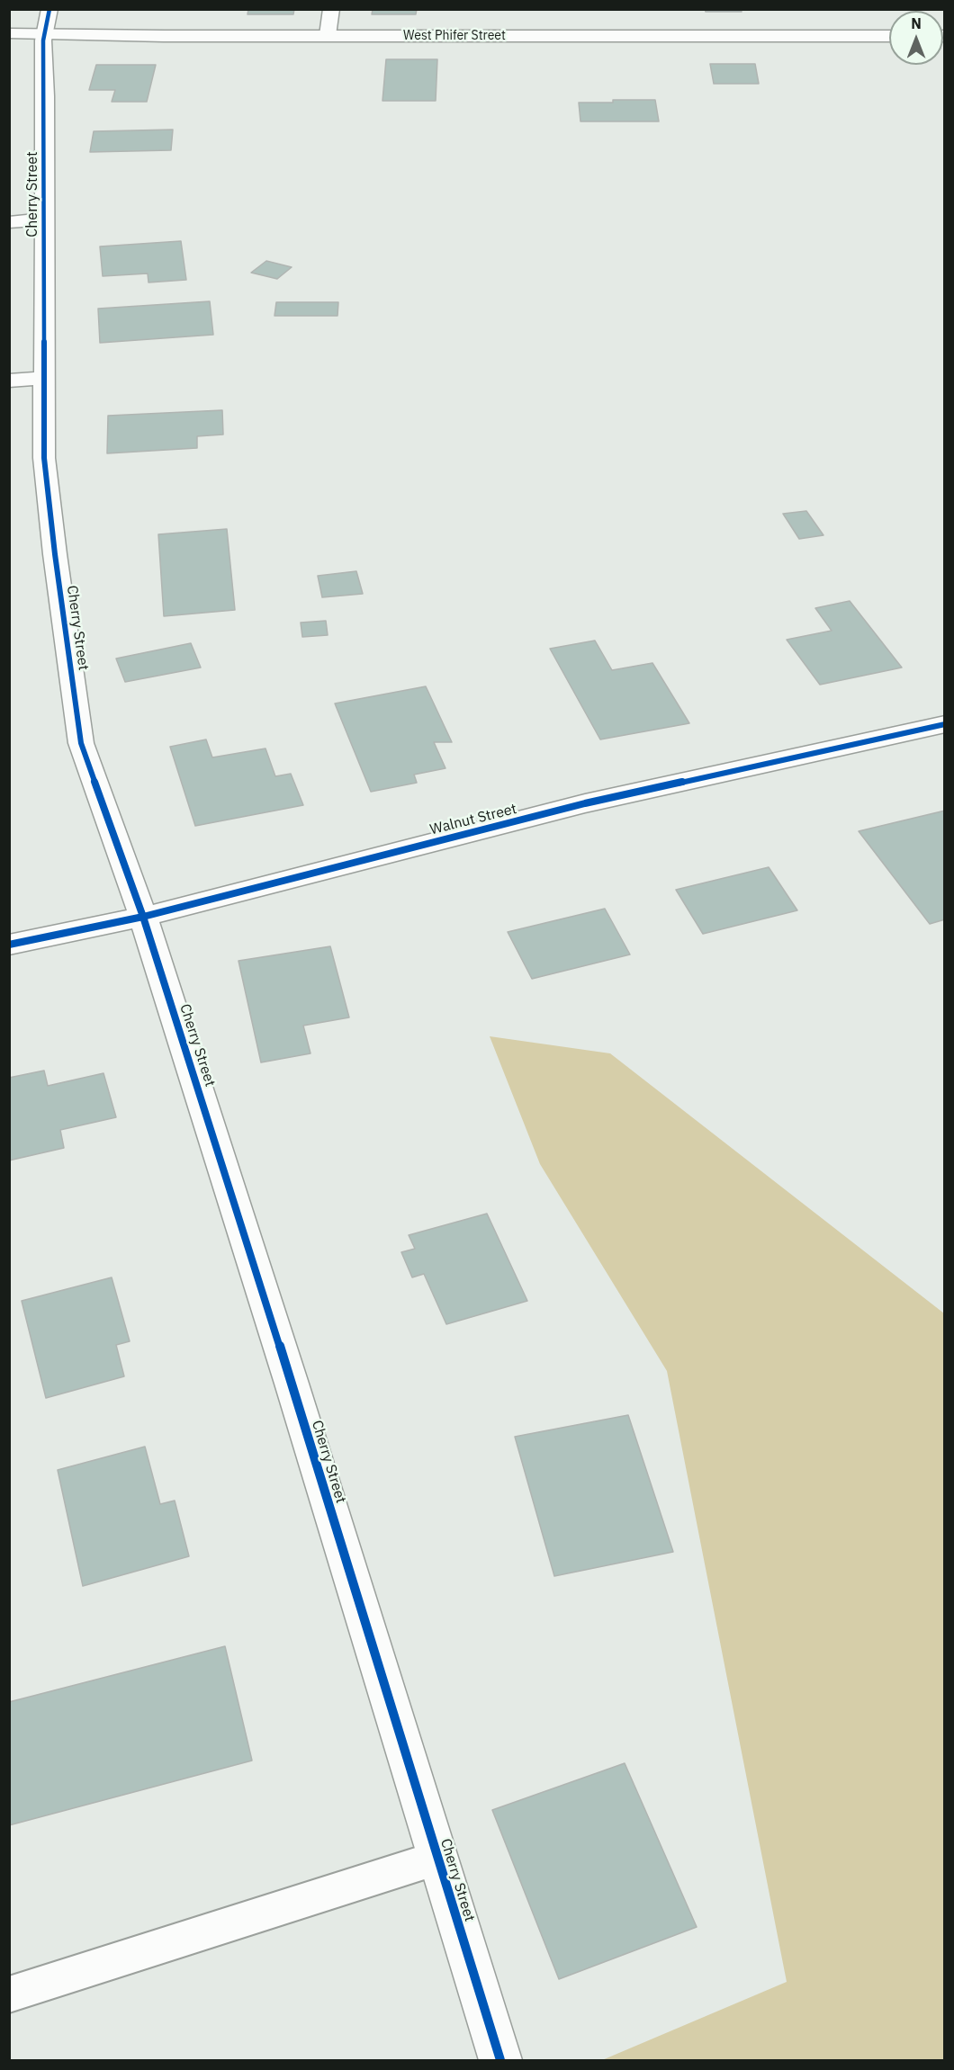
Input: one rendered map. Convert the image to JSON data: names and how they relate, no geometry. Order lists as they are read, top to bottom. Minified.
{"streets":{"street":["West Phifer Street","Cherry Street","Walnut Street"]},"crossings":[["West Phifer Street","Cherry Street"],["Cherry Street","Walnut Street"]],"north":"top"}
